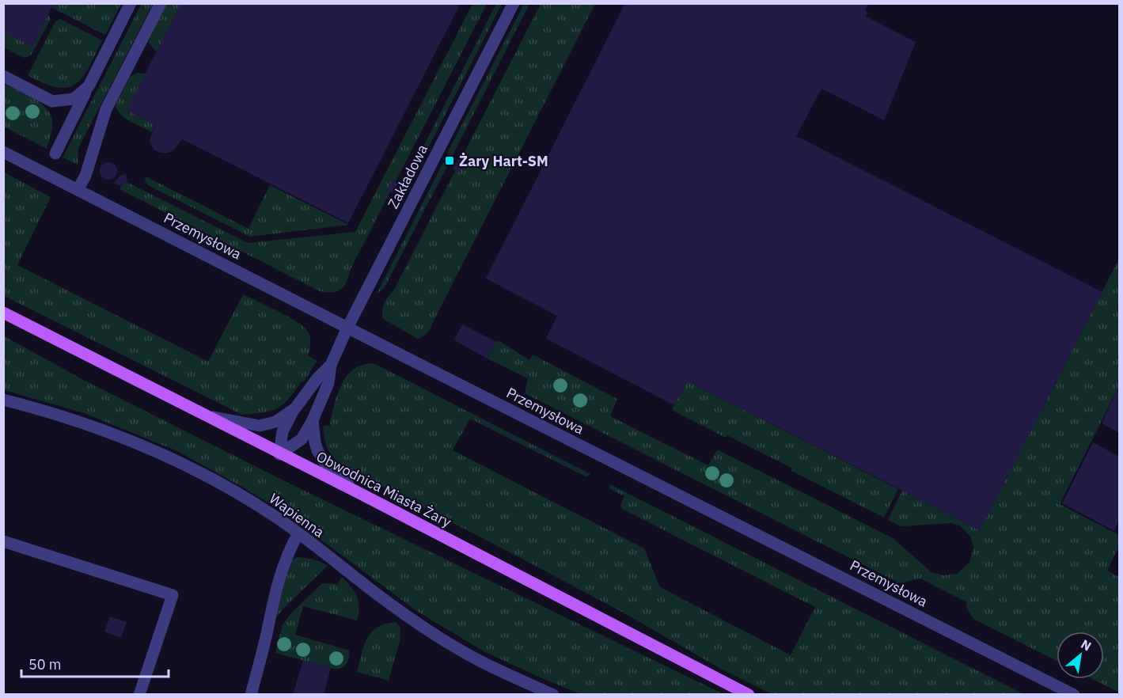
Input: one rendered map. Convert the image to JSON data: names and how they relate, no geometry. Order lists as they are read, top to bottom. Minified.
{"streets":{"main road":["Obwodnica Miasta Żary"],"street":["Zakładowa","Przemysłowa","Wapienna"]},"crossings":[["Zakładowa","Przemysłowa"],["Zakładowa","Obwodnica Miasta Żary"]],"places":{"transit":["Żary Hart-SM"]},"scale_bar":"50 m","north":"top right"}
